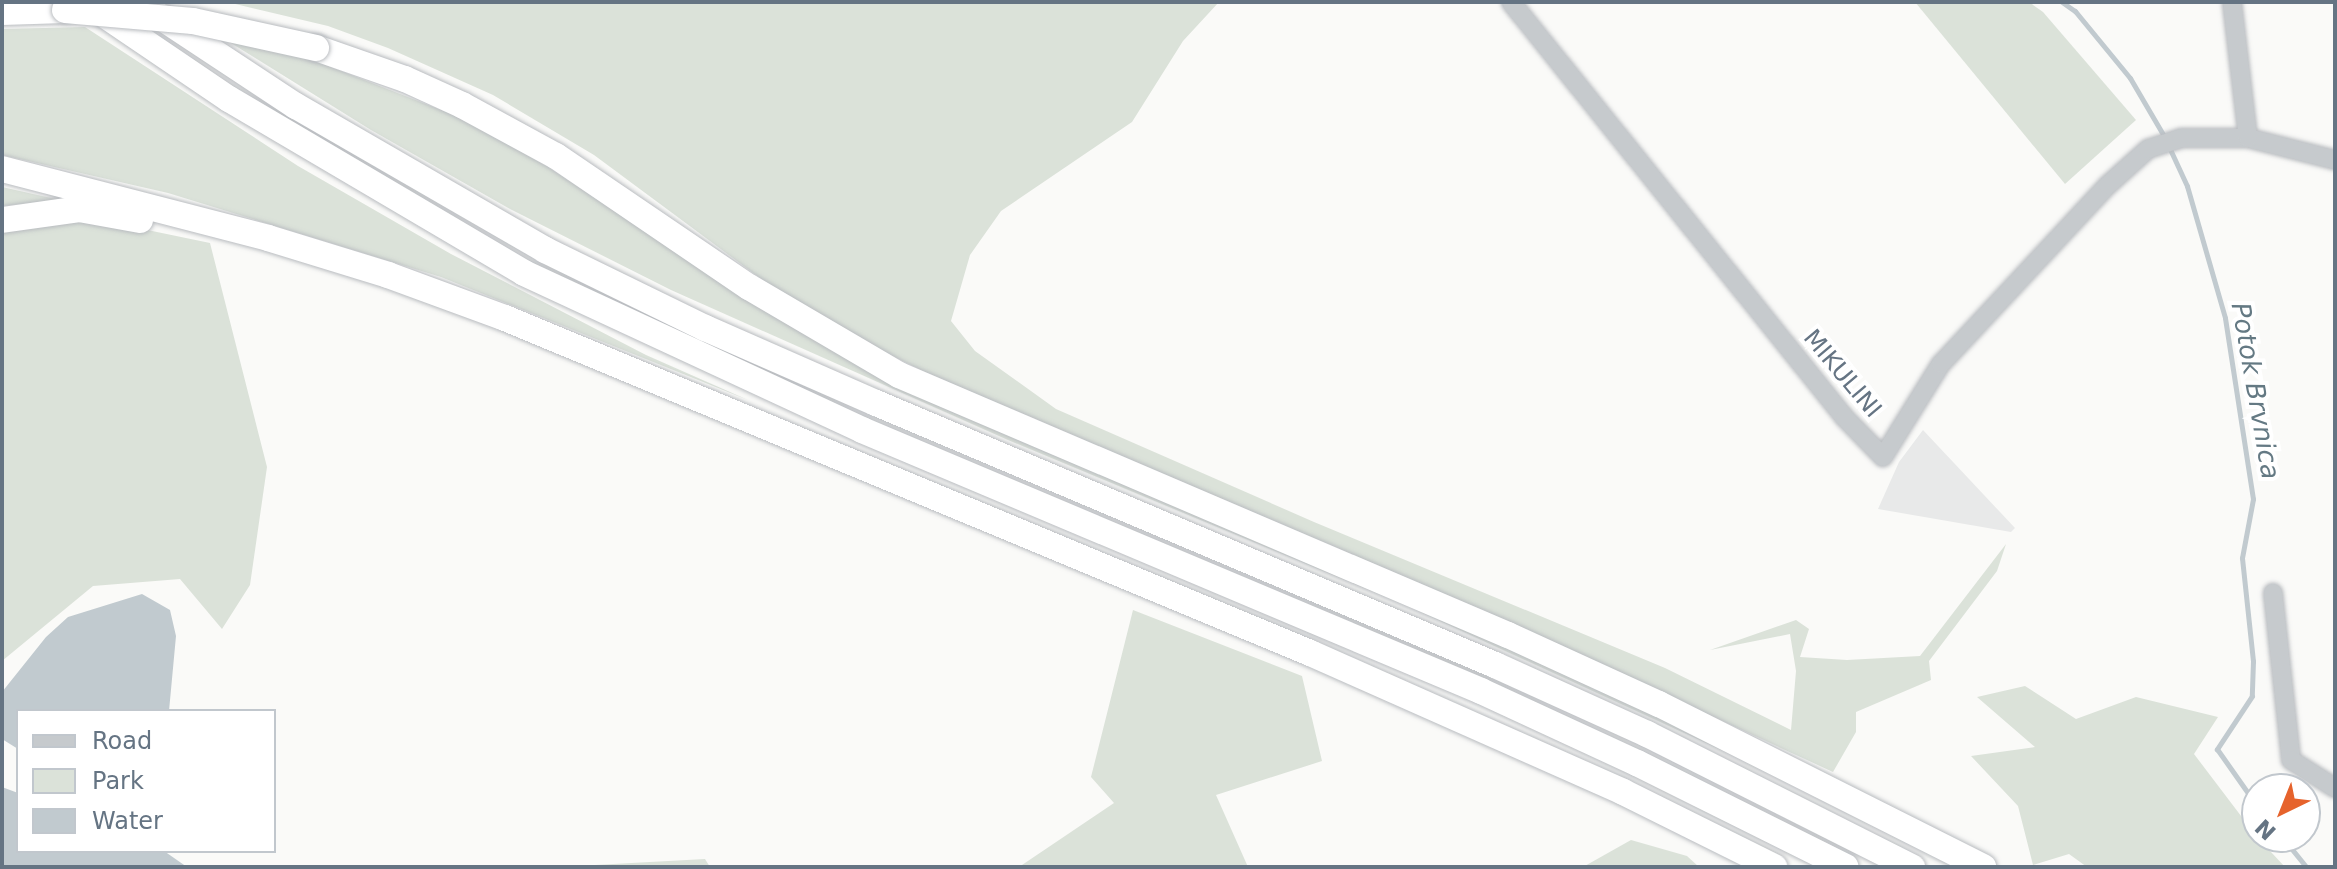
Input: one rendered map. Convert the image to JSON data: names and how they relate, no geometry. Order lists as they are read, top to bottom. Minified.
{"streets":{"street":["MIKULINI"]},"water":["Potok Brvnica"],"legend":["Road","Park","Water"],"north":"bottom left"}
